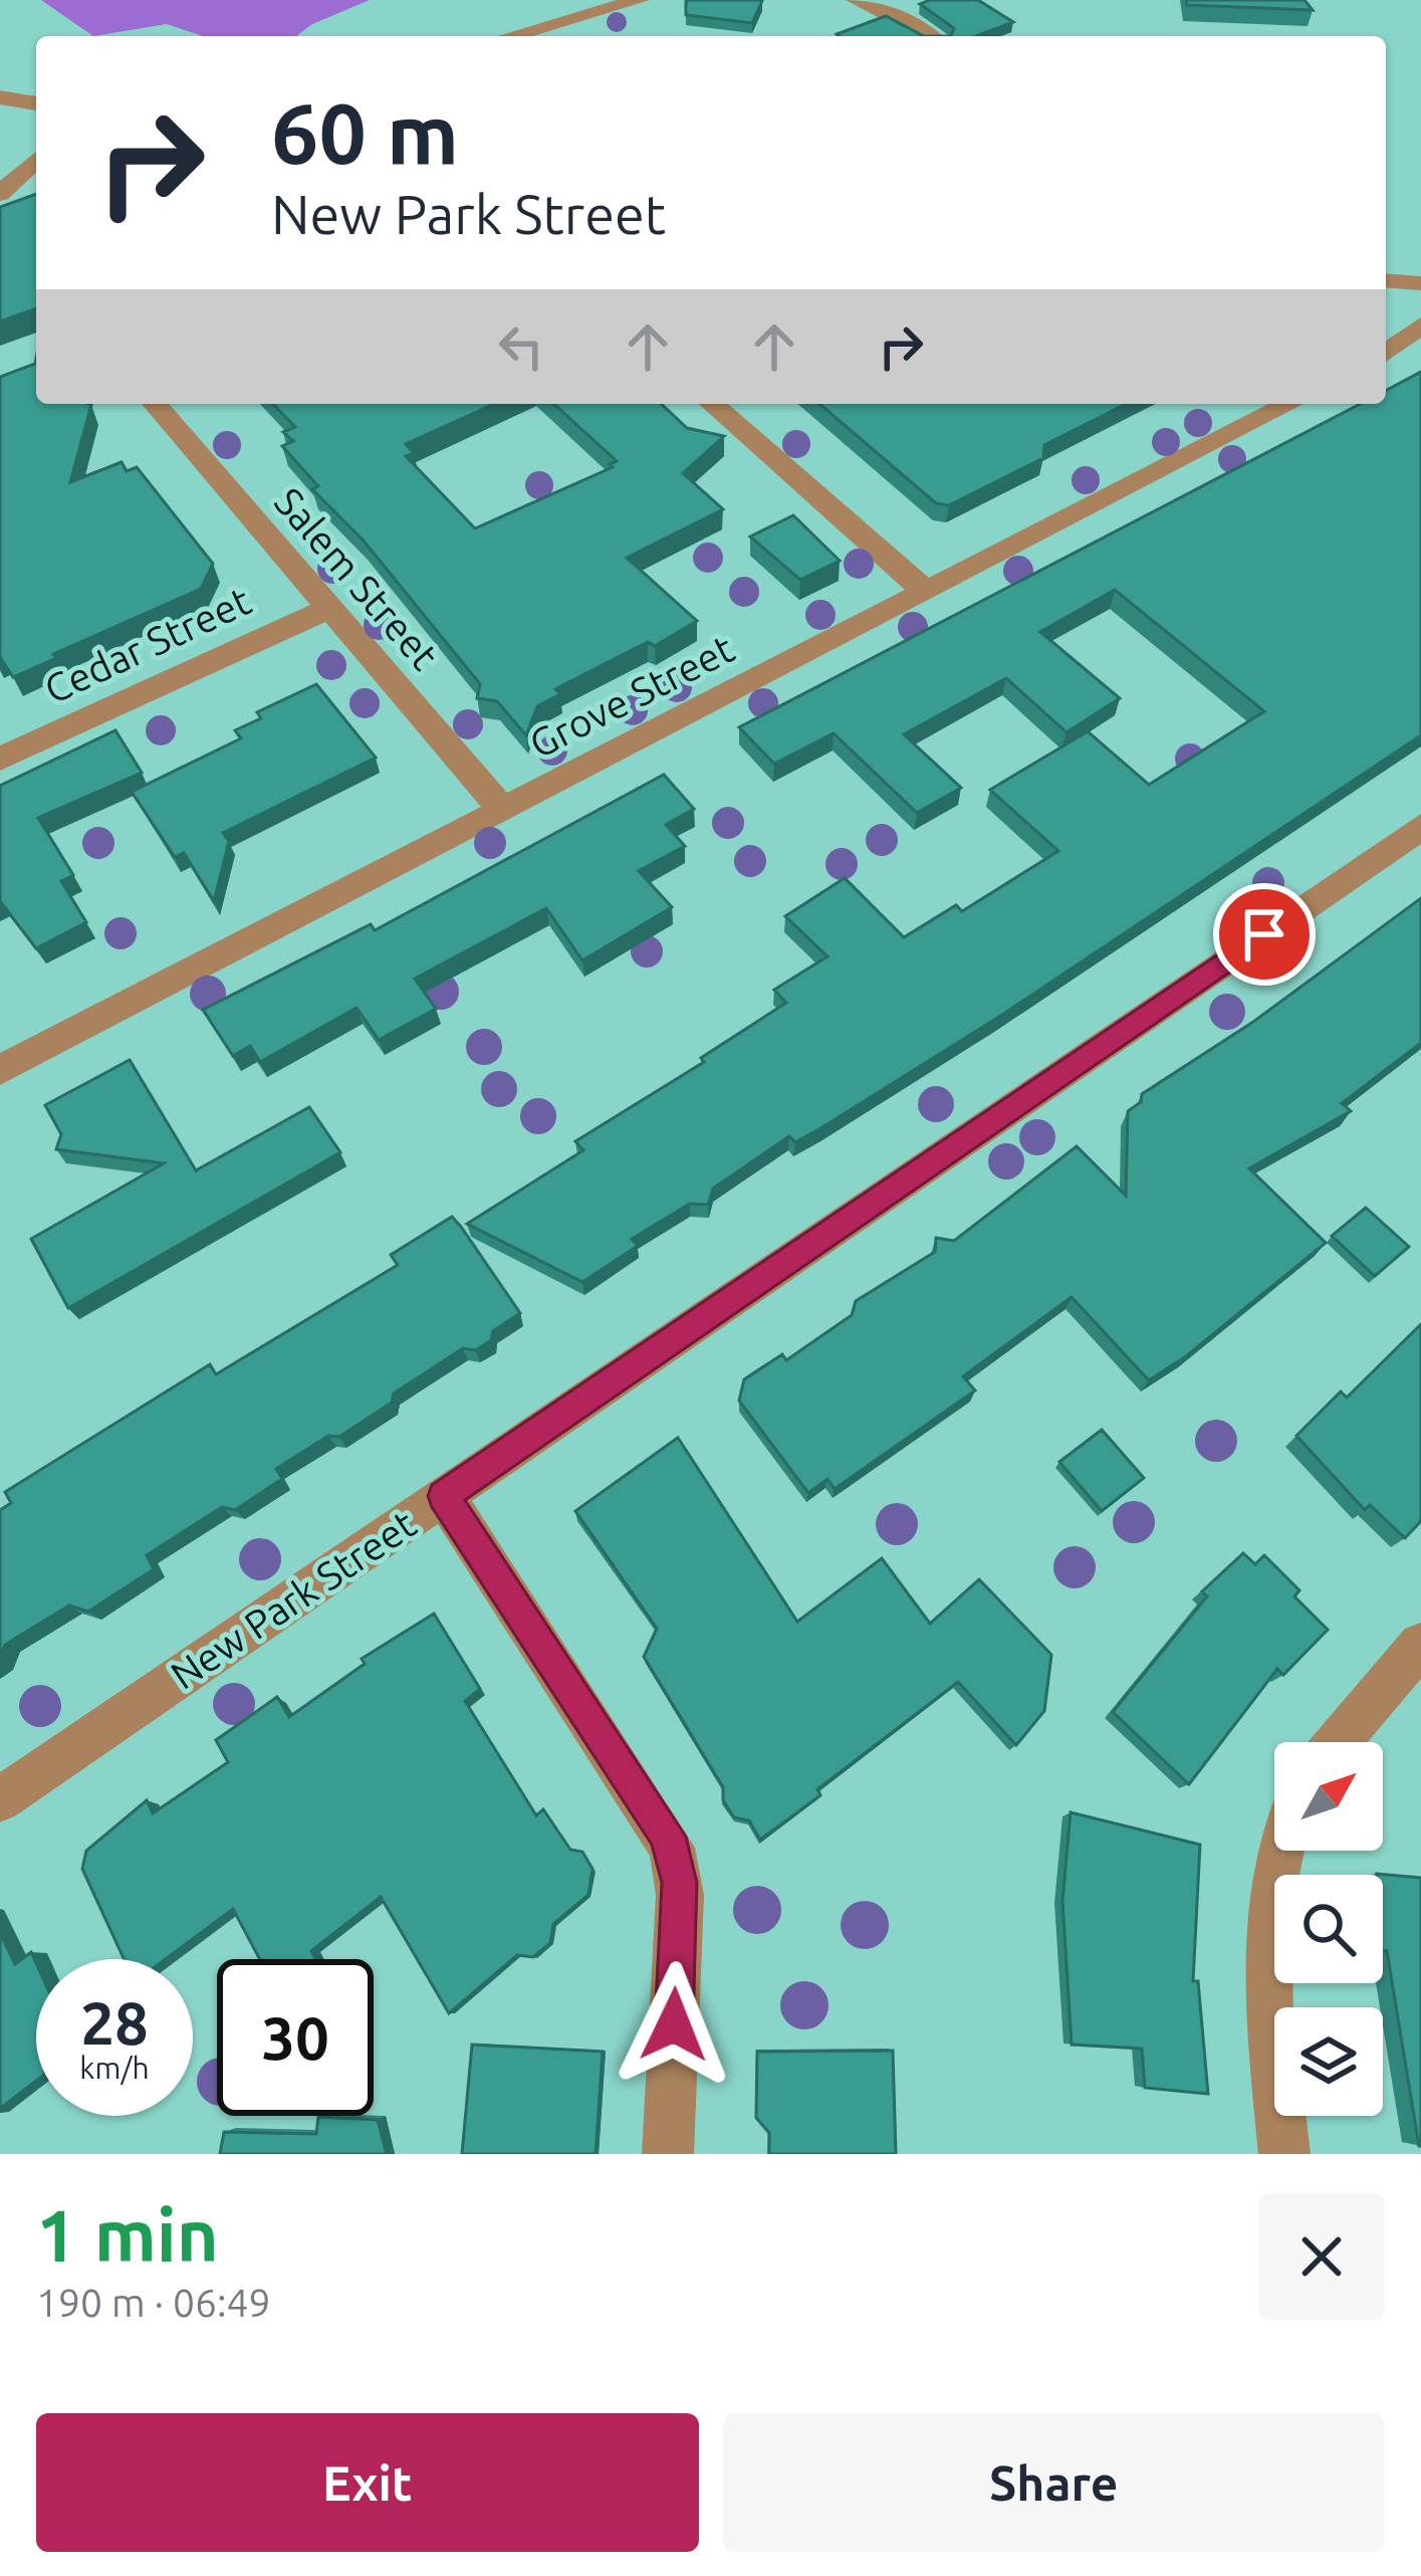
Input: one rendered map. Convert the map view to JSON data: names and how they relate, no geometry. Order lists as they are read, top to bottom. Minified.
{"streets":{"street":["Salem Street","Cedar Street","Grove Street","New Park Street"]},"crossings":[["Salem Street","Cedar Street"],["Salem Street","Grove Street"]],"north":"top right","page":{"turn":["60 m","New Park Street"],"speed":"28 km/h","limit":"30","heading":["1 min","190 m · 06:49"],"buttons":["Exit","Share"]}}
